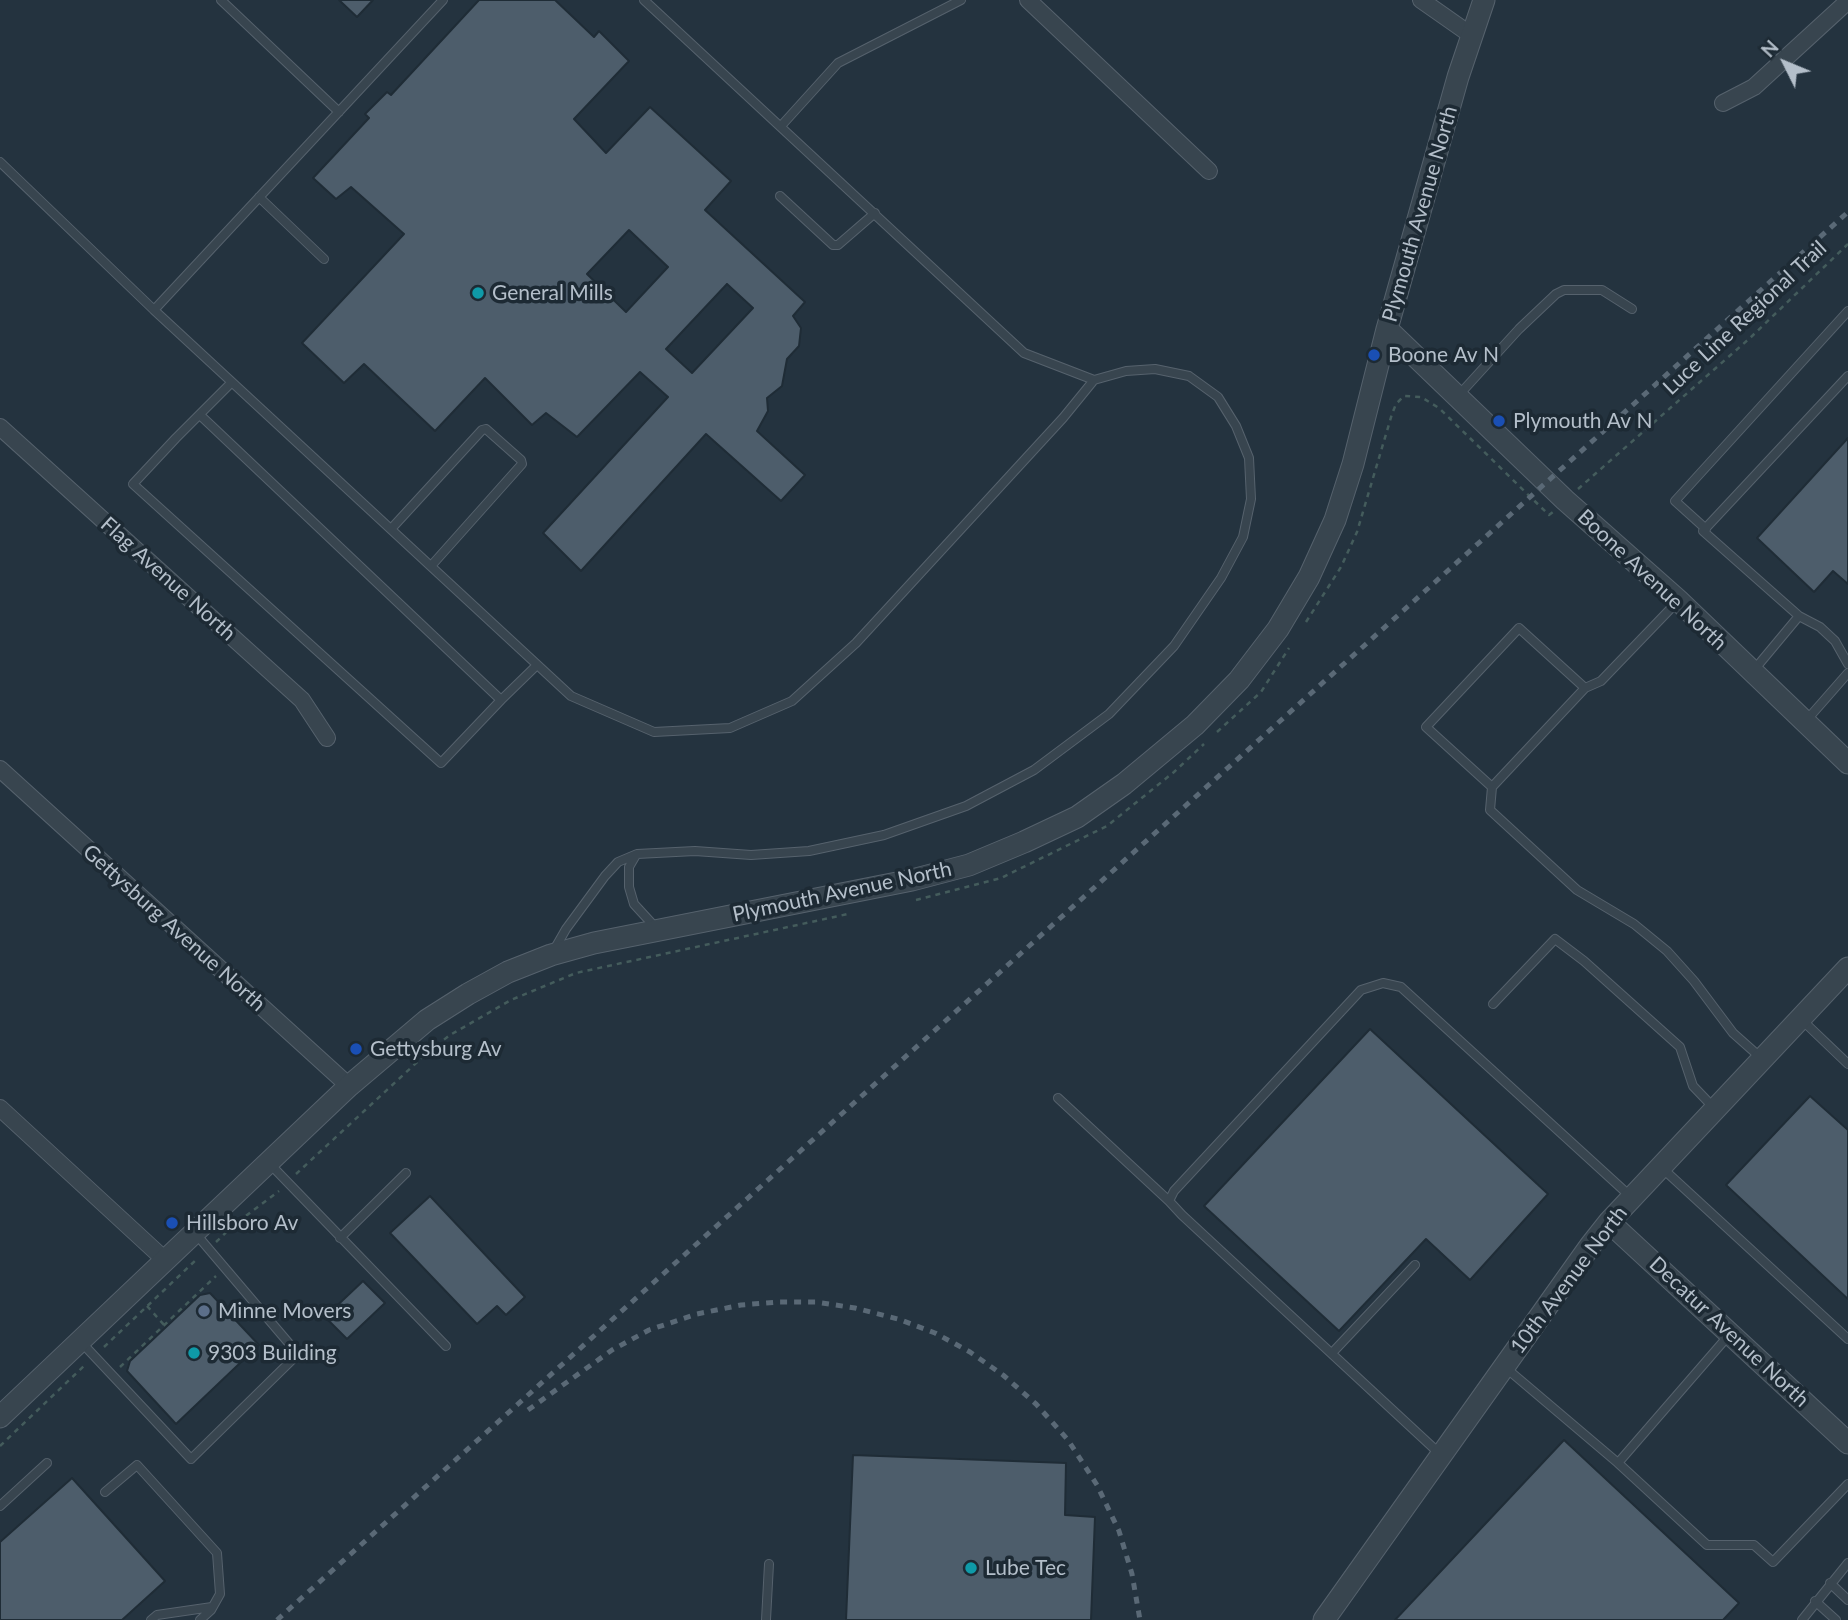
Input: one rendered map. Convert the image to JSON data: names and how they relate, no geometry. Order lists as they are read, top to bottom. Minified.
{"streets":{"street":["Plymouth Avenue North","Flag Avenue North","Boone Avenue North","Gettysburg Avenue North","10th Avenue North","Decatur Avenue North"],"path":["Luce Line Regional Trail"]},"crossings":[["Plymouth Avenue North","Boone Avenue North"],["Plymouth Avenue North","Gettysburg Avenue North"],["Luce Line Regional Trail","Boone Avenue North"],["10th Avenue North","Decatur Avenue North"]],"places":["General Mills","Boone Av N","Plymouth Av N","Gettysburg Av","Hillsboro Av","Minne Movers","9303 Building","Lube Tec"],"north":"top left"}
